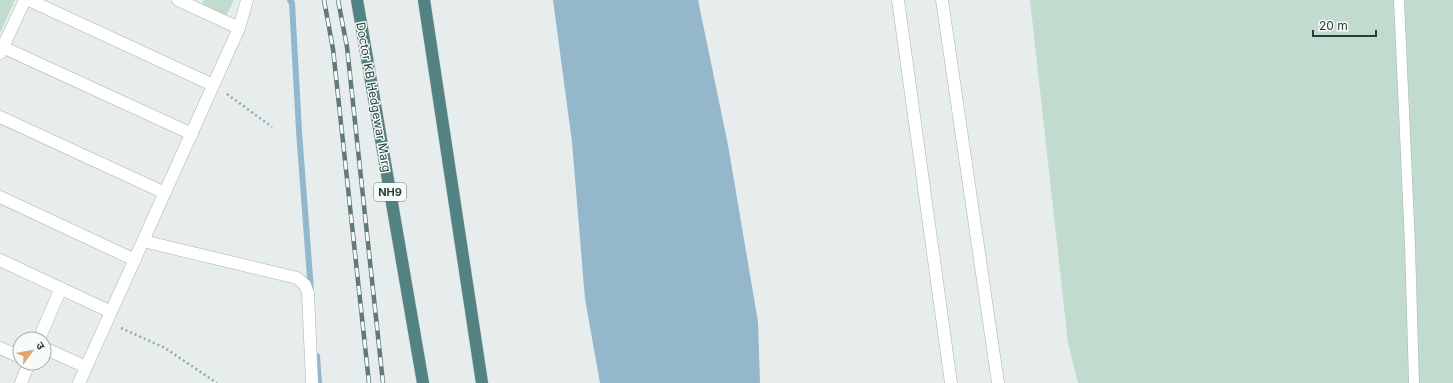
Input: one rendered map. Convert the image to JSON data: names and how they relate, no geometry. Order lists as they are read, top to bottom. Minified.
{"streets":{"highway":["Doctor KB Hedgewar Marg","NH9"]},"scale_bar":"20 m","north":"top right"}
